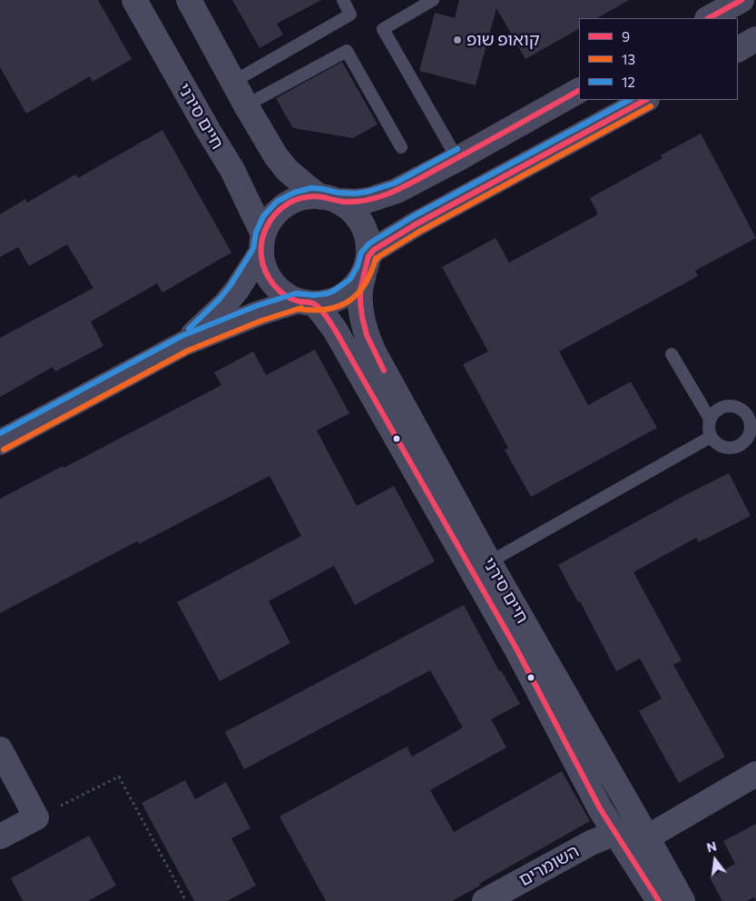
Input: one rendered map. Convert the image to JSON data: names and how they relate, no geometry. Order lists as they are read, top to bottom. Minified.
{"streets":{"street":["חיים סירני","השומרים"]},"crossings":[["חיים סירני","השומרים"]],"places":["קואופ שופ"],"lines":["transit line 9","transit line 12","transit line 13"],"legend":["9","13","12"],"north":"top"}
